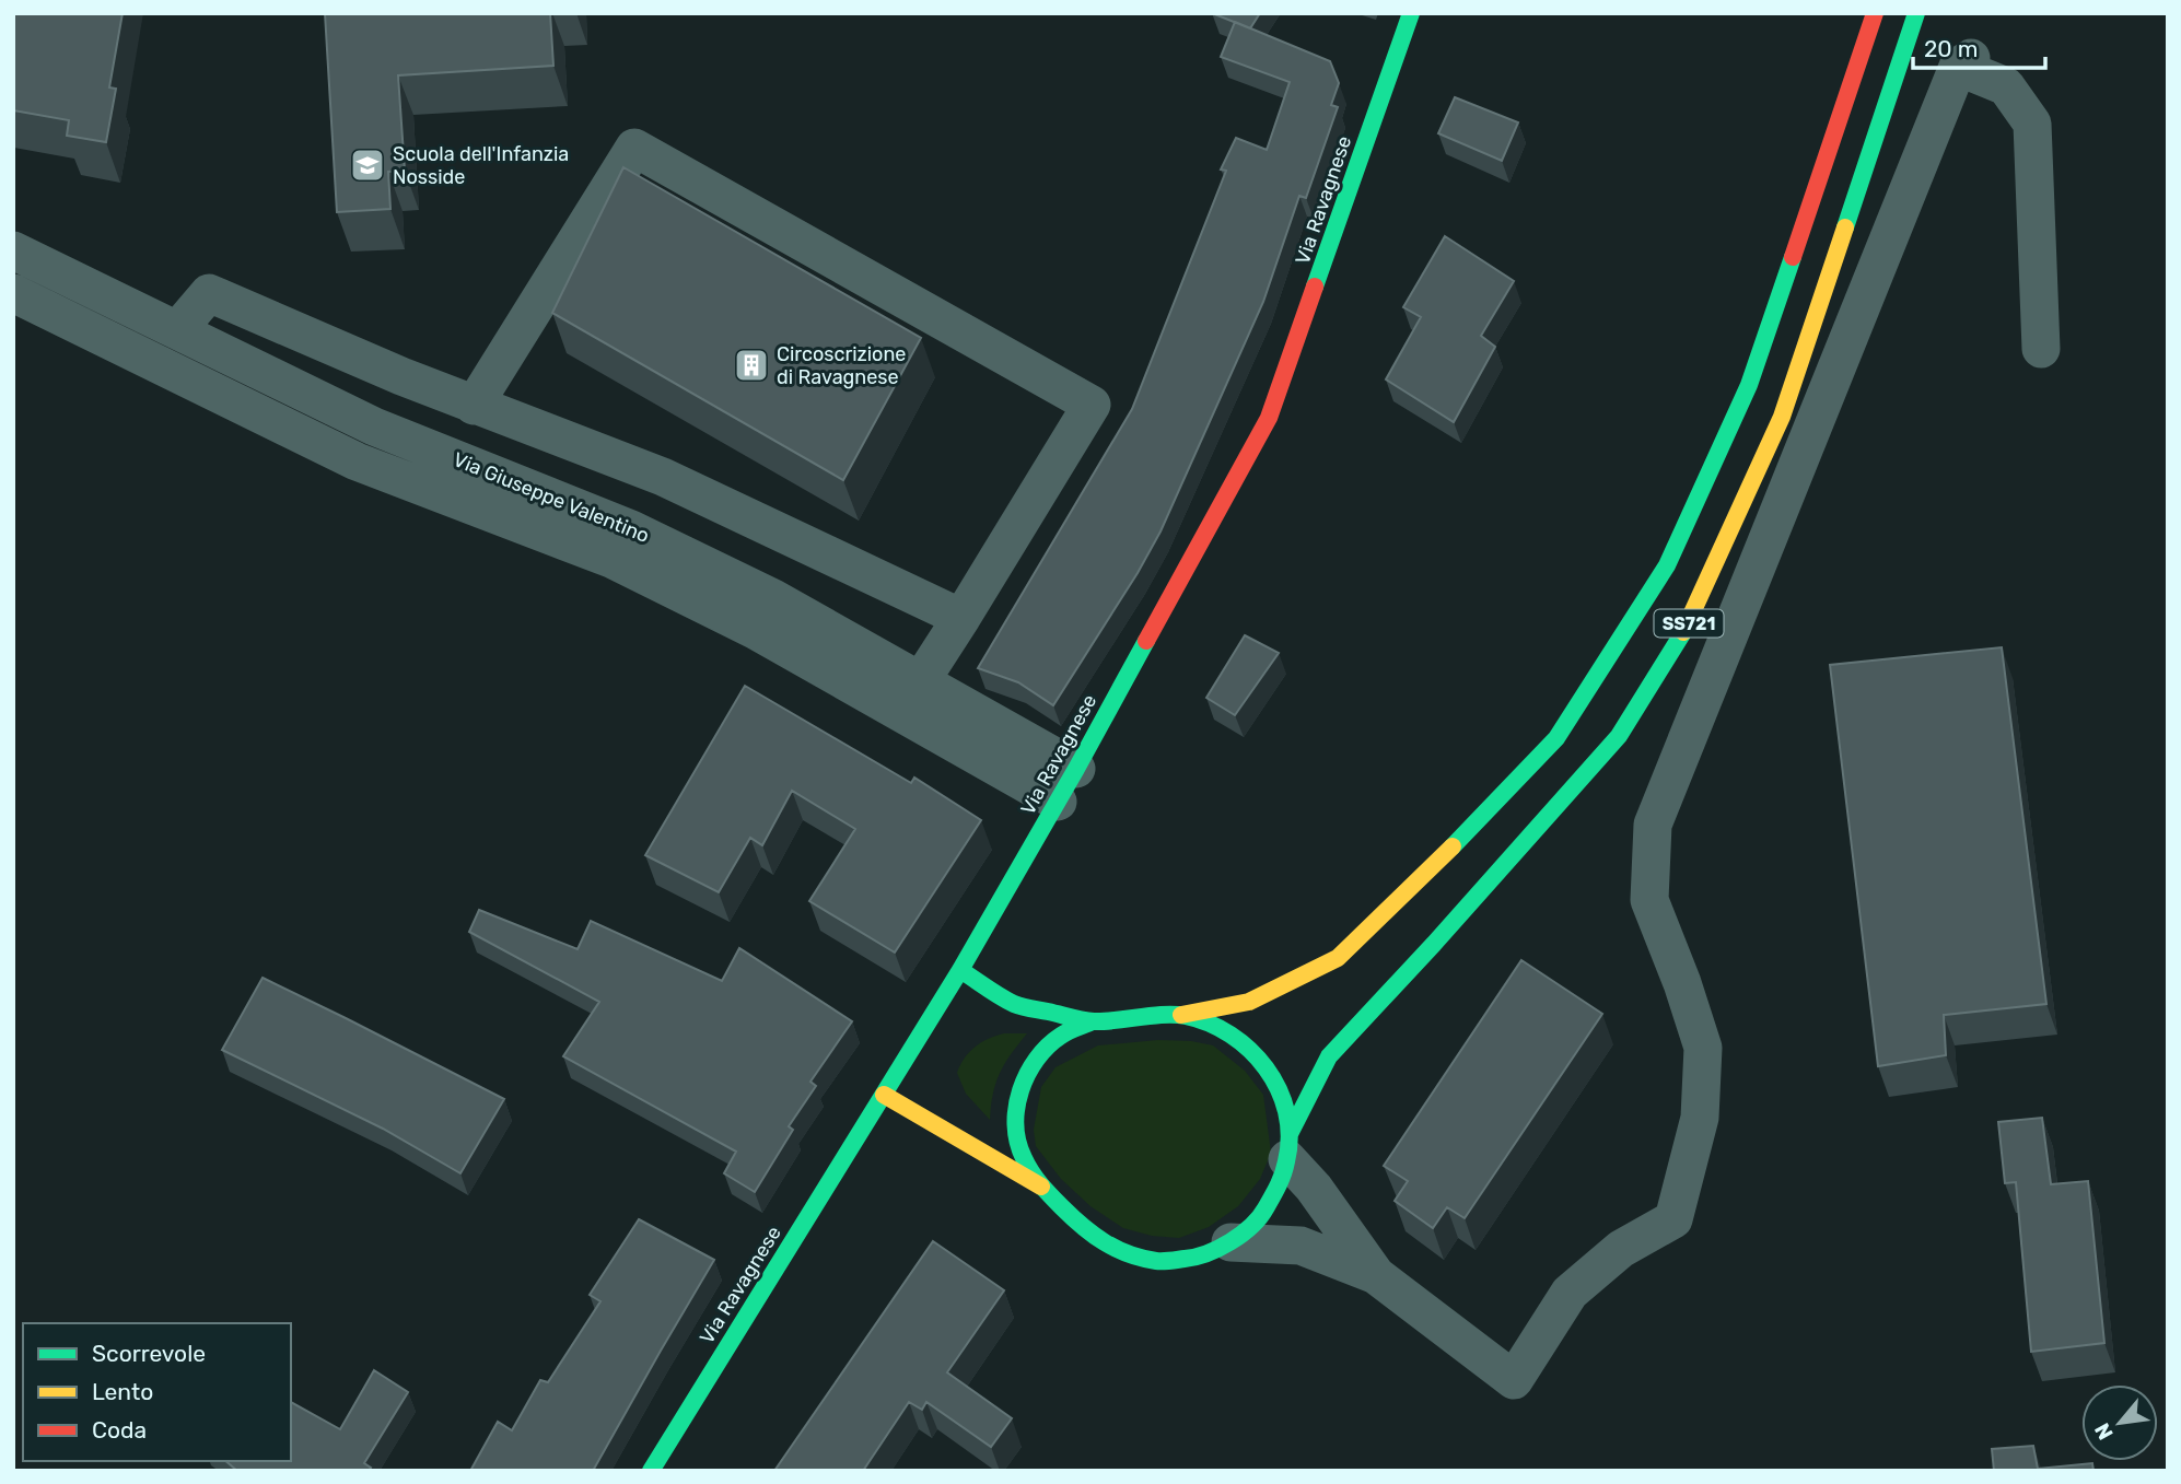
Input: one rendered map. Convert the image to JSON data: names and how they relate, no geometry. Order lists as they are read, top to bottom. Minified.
{"streets":{"main road":["Via Ravagnese","SS721"],"street":["Via Giuseppe Valentino"]},"crossings":[["Via Ravagnese","Via Giuseppe Valentino"]],"places":{"school or university":["Scuola dell'Infanzia Nosside"],"building":["Circoscrizione di Ravagnese"]},"legend":["Scorrevole","Lento","Coda"],"scale_bar":"20 m","north":"bottom left"}
